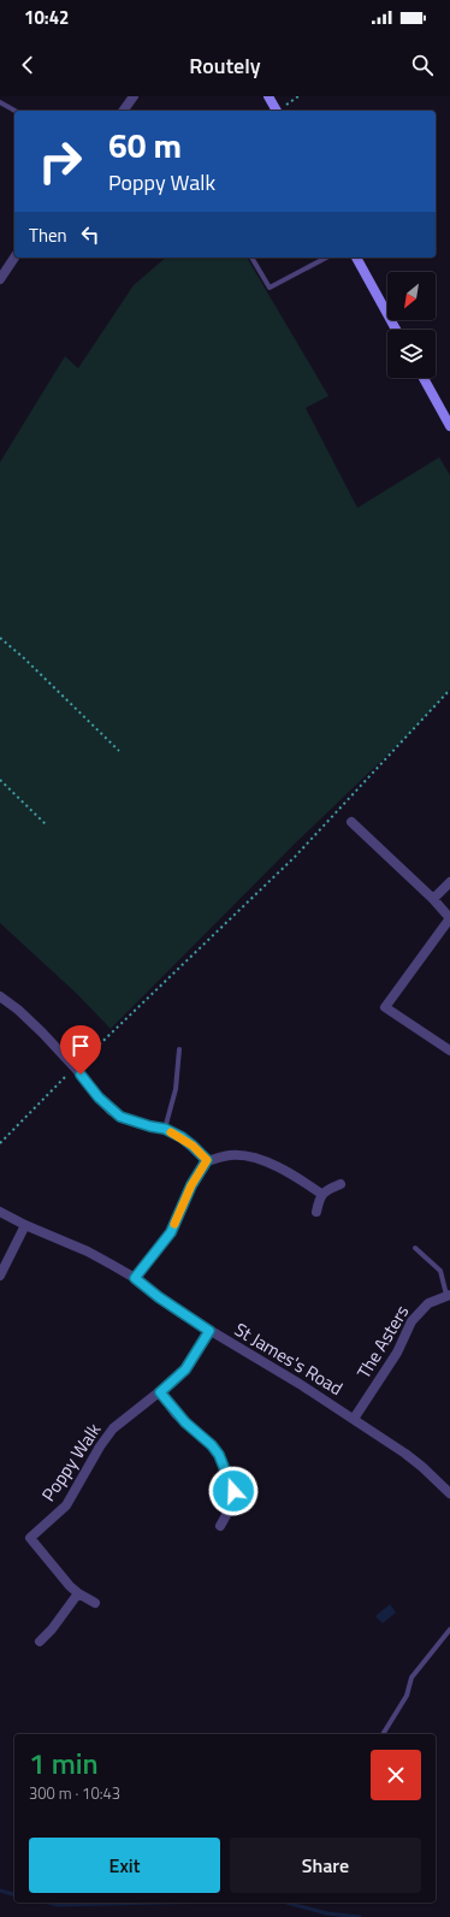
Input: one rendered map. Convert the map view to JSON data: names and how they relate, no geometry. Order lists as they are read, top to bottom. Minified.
{"streets":{"street":["The Asters","St James's Road","Poppy Walk"]},"crossings":[["The Asters","St James's Road"],["St James's Road","Poppy Walk"]],"north":"bottom left","page":{"status":"10:42","header":"Routely","turn":["60 m","Poppy Walk"],"then":"Then","heading":["1 min","300 m · 10:43"],"buttons":["Exit","Share"]}}
